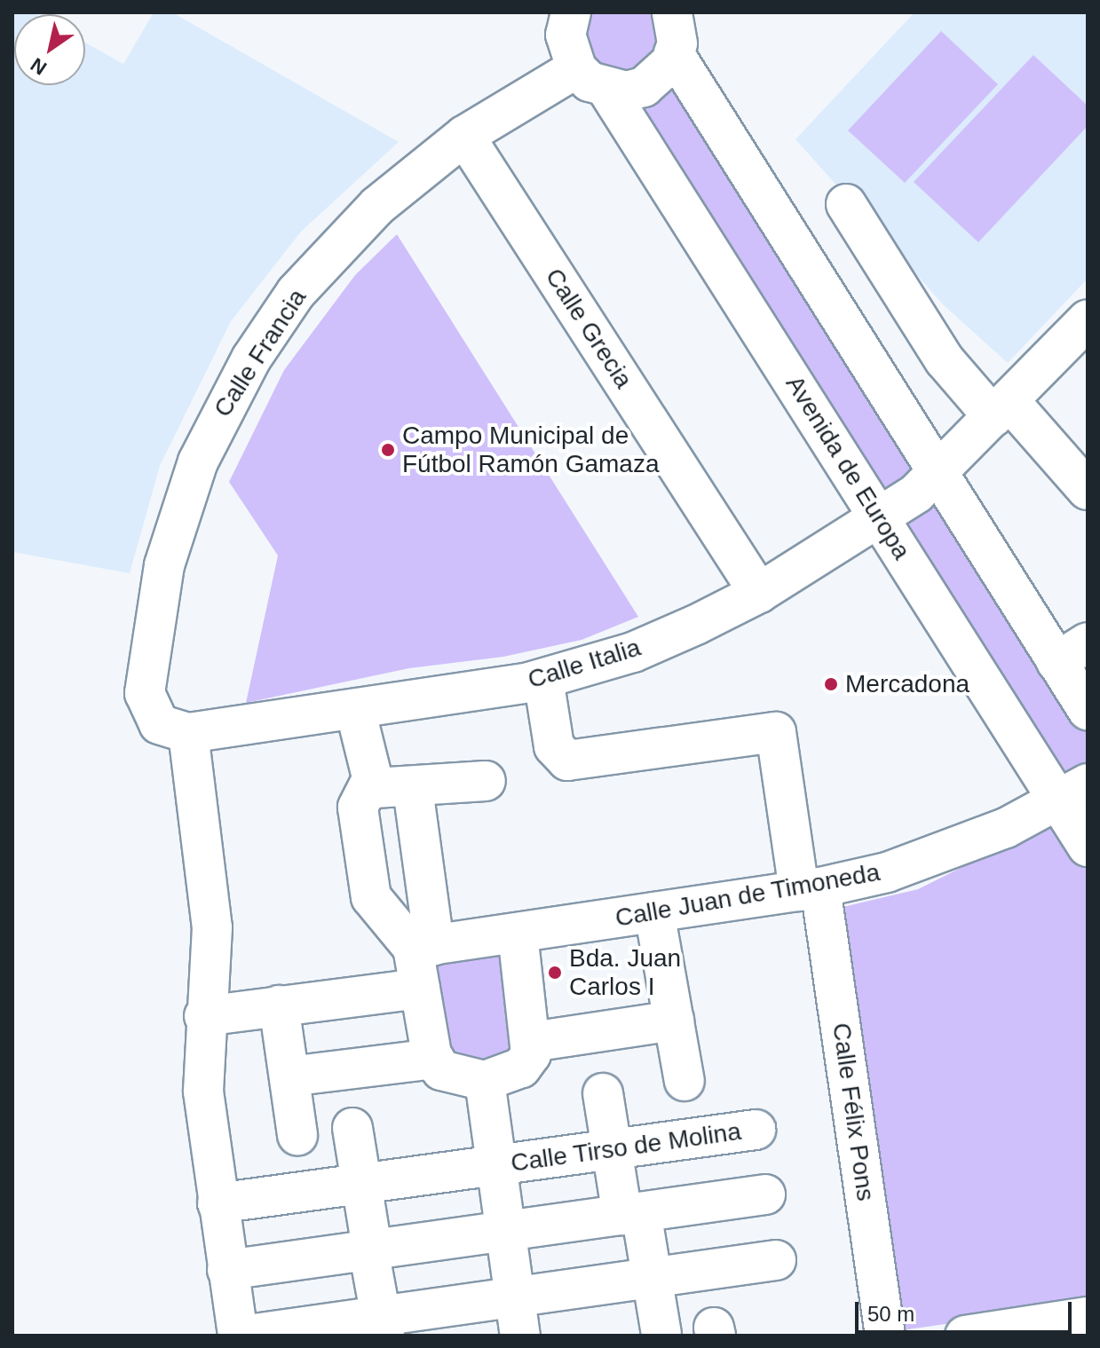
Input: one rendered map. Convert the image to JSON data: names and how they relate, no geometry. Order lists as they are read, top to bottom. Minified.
{"streets":{"street":["Calle Grecia","Calle Francia","Avenida de Europa","Calle Italia","Calle Juan de Timoneda","Calle Félix Pons","Calle Tirso de Molina"]},"crossings":[["Calle Grecia","Calle Francia"],["Calle Grecia","Calle Italia"],["Calle Francia","Avenida de Europa"],["Calle Francia","Calle Italia"],["Avenida de Europa","Calle Italia"],["Avenida de Europa","Calle Juan de Timoneda"],["Calle Italia","Calle Félix Pons"],["Calle Juan de Timoneda","Calle Félix Pons"]],"places":["Campo Municipal de Fútbol Ramón Gamaza","Mercadona","Bda. Juan Carlos I"],"scale_bar":"50 m","north":"bottom left"}
